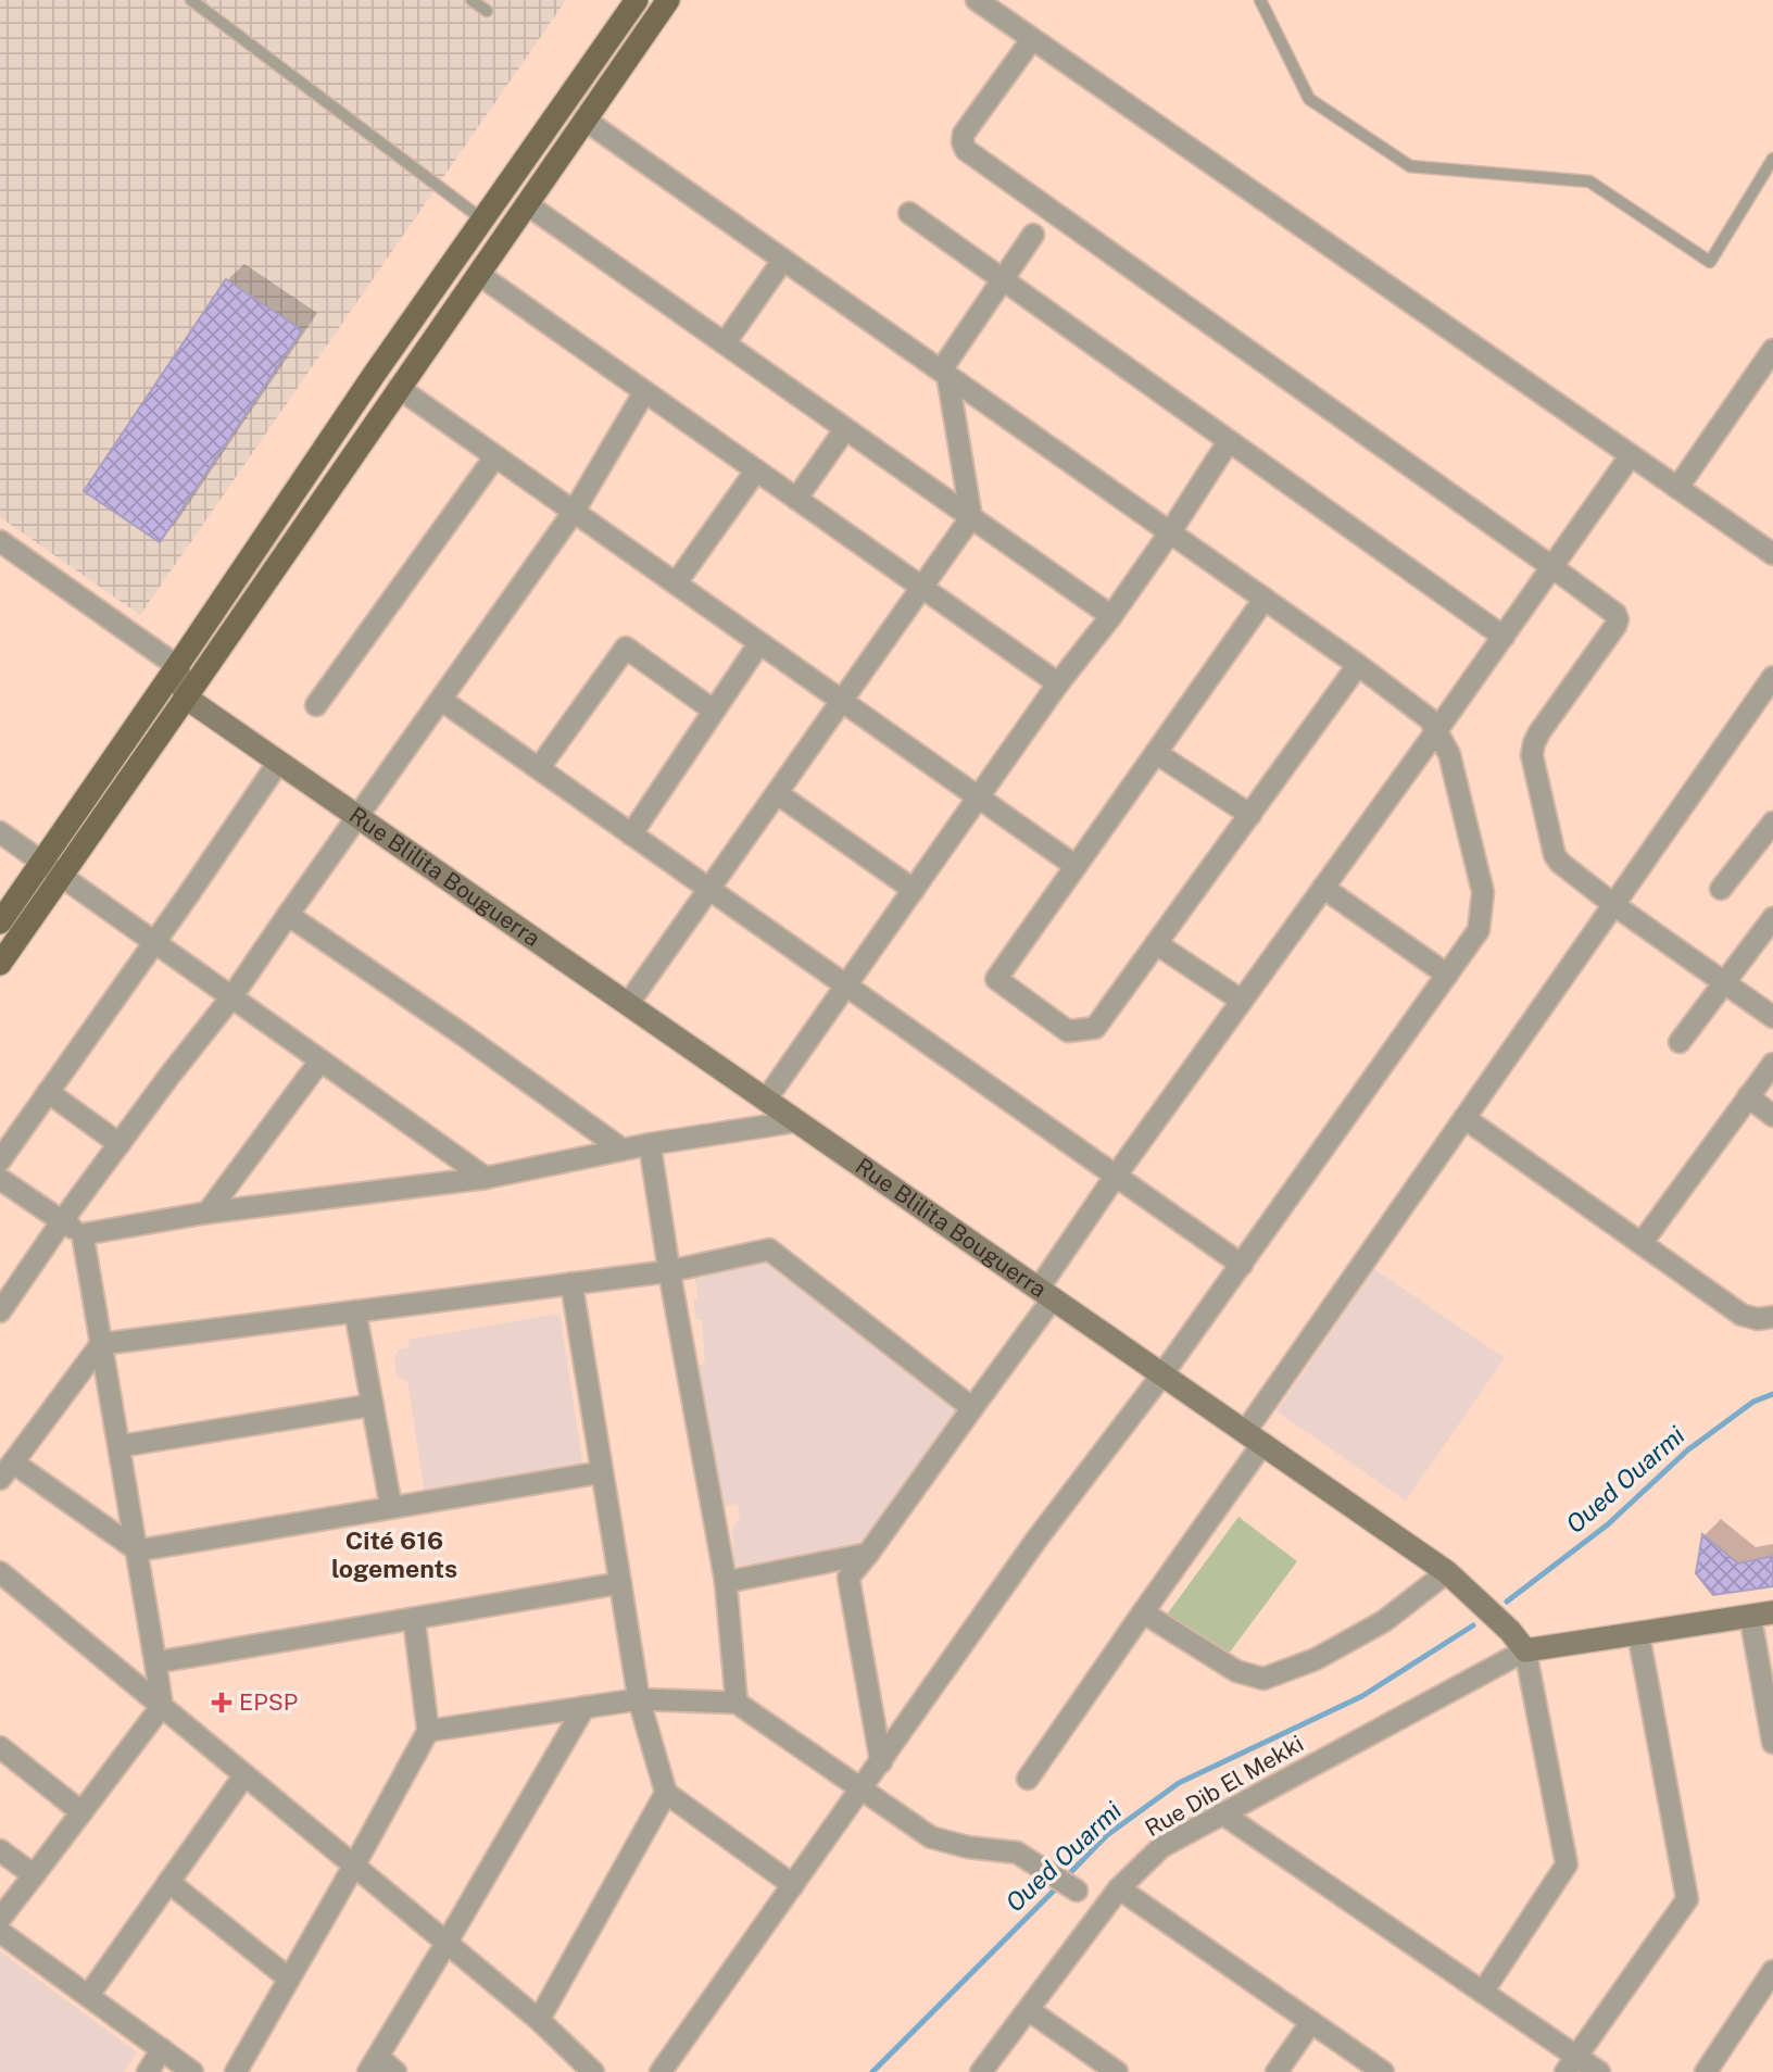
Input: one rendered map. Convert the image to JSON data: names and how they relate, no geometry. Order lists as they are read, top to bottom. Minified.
{"streets":{"street":["Rue Blilita Bouguerra","Rue Dib El Mekki"]},"crossings":[["Rue Blilita Bouguerra","Rue Dib El Mekki"]],"districts":["Cité 616 logements"],"water":["Oued Ouarmi"],"places":{"health":["EPSP"]}}
